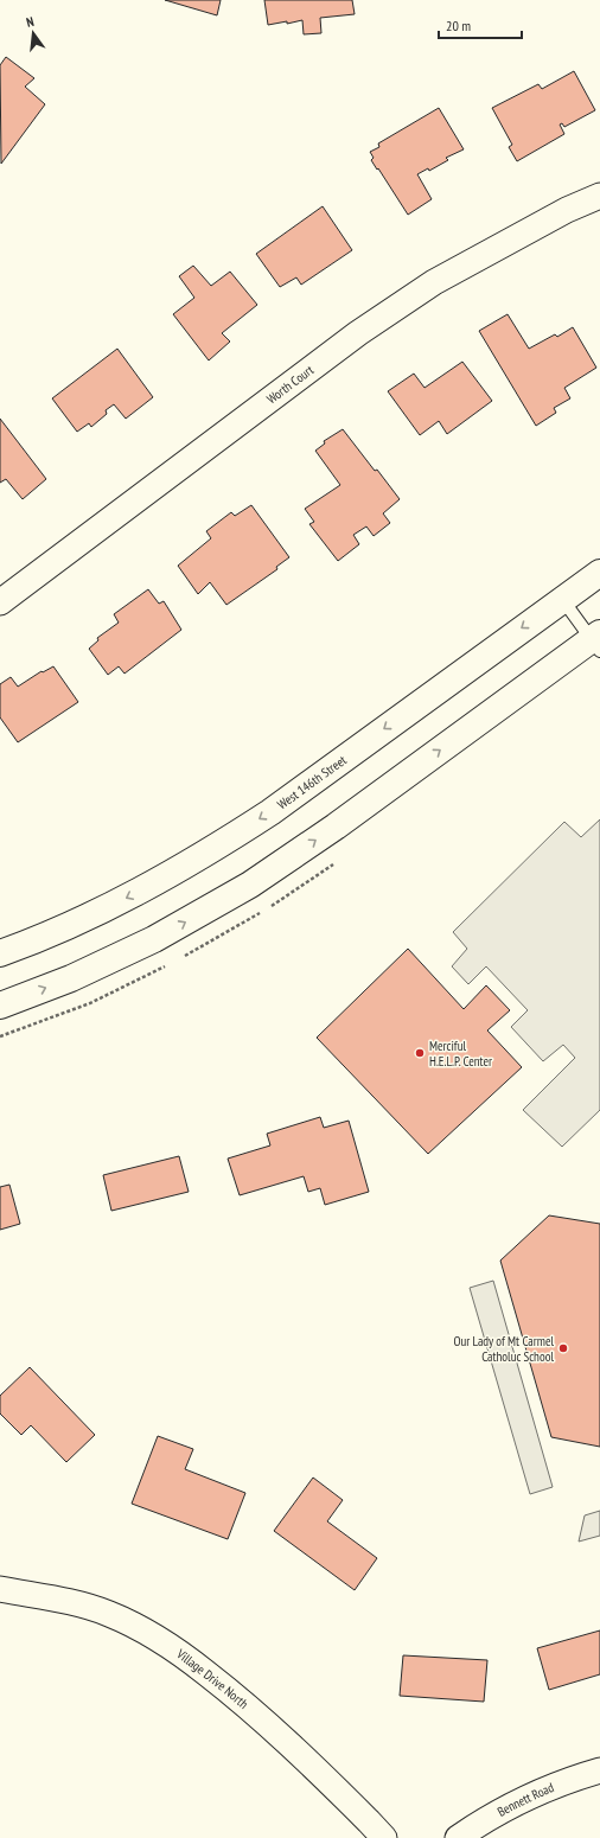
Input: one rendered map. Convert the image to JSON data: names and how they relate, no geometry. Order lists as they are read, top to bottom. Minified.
{"streets":{"main road":["West 146th Street"],"street":["Worth Court","Village Drive North","Bennett Road"]},"places":["Merciful H.E.L.P. Center","Our Lady of Mt Carmel Catholuc School"],"scale_bar":"20 m","north":"top"}
